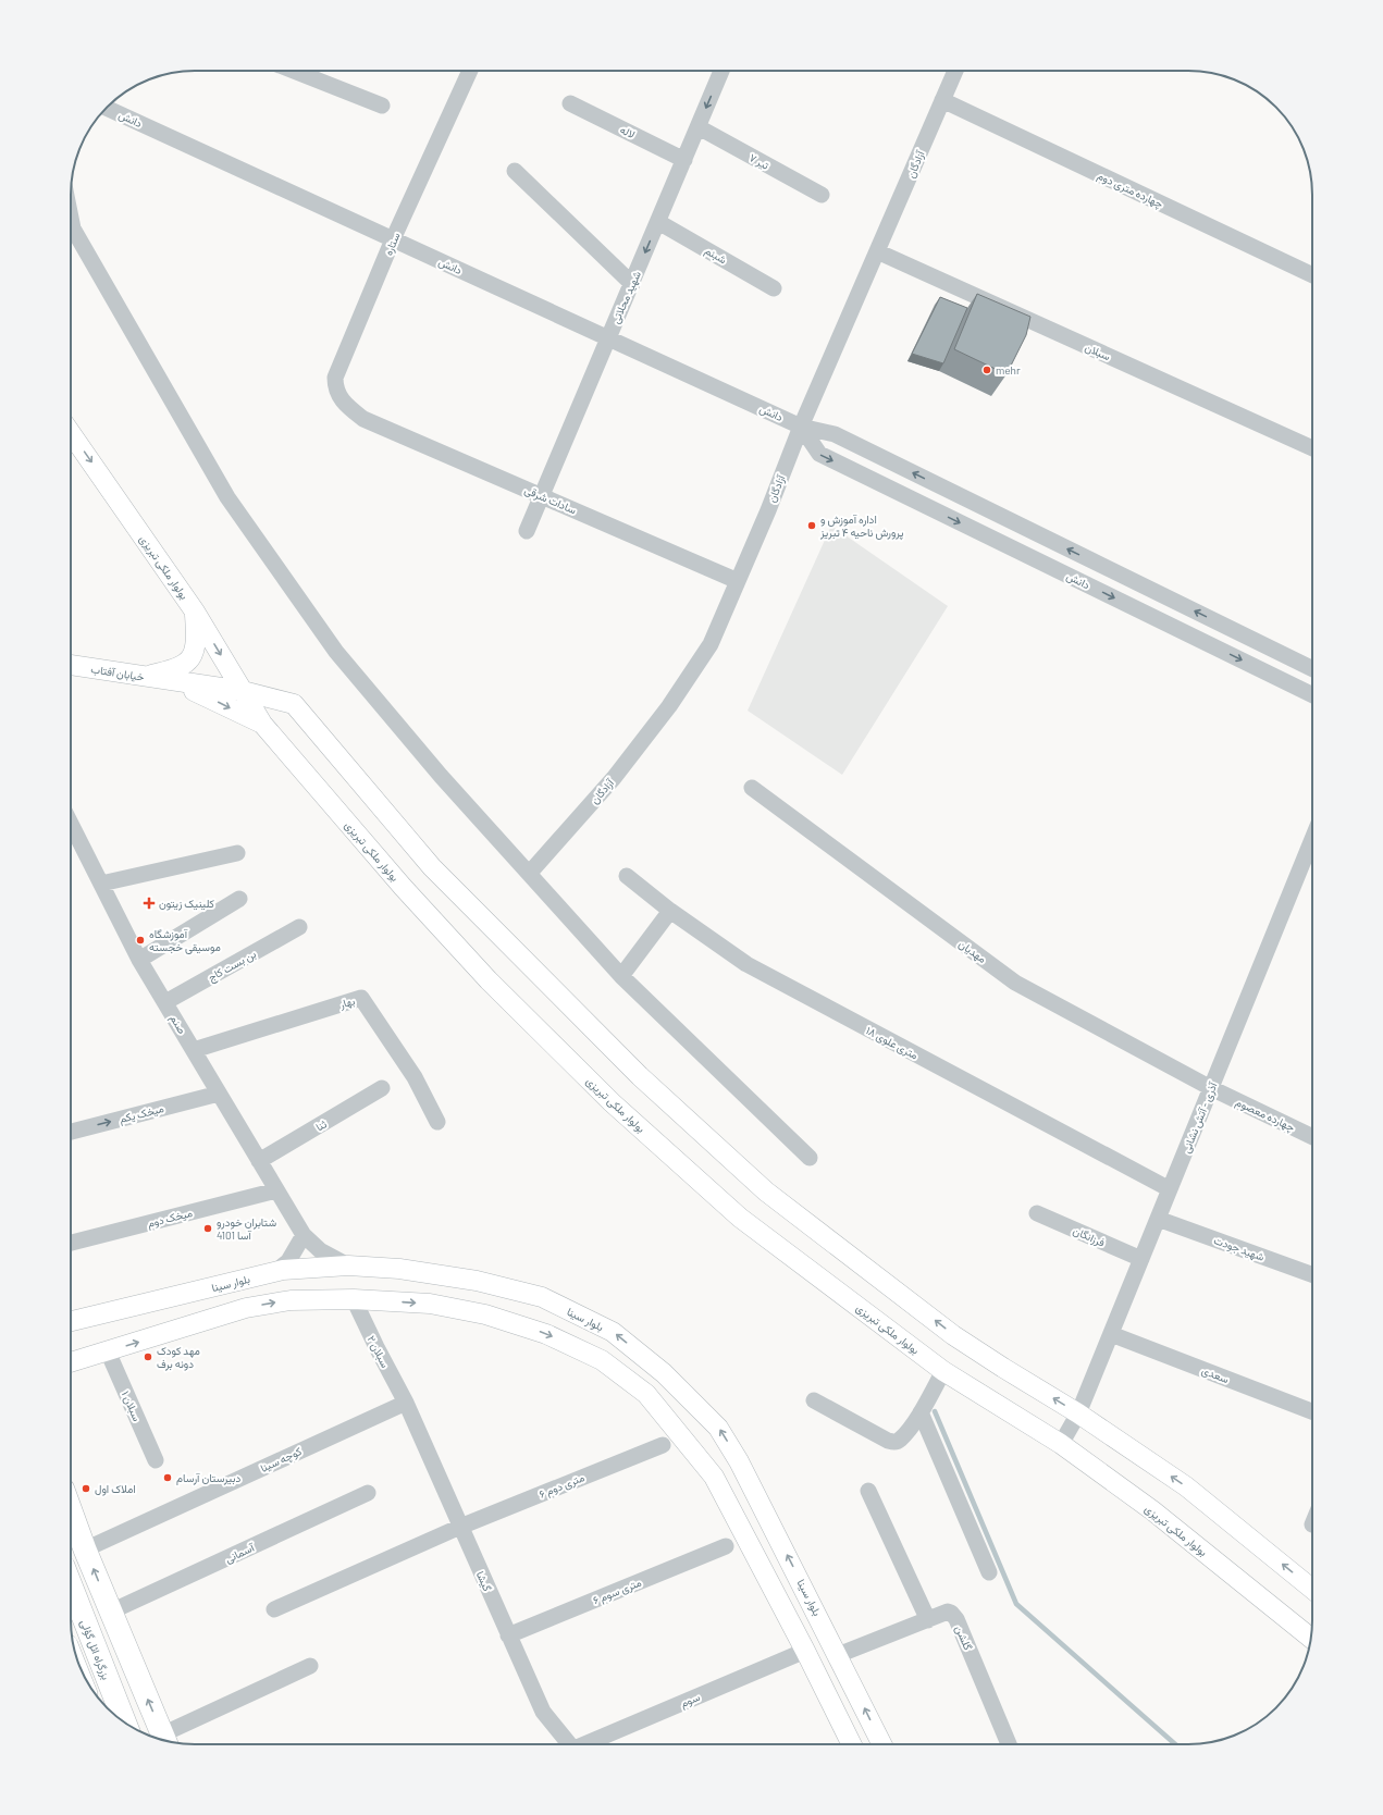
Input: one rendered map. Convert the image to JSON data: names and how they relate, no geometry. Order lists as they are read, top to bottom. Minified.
{"streets":{"highway":["بزرگراه ائل گؤلی"],"main road":["بولوار ملکی تبریزی","خیابان آفتاب","بلوار سینا"],"street":["دانش","لاله","۷ تیر","آزادگان","چهارده متری دوم","ستاره","شبنم","شهید محلاتی","سبلان","سادات شرقی","مهدیان","بن بست کاج","بهار","صنم","۱۸ متری علوی","میخک یکم","چهارده معصوم","آذرى - آتش نشانى","ثنا","میخک دوم","فرزانگان","شهید جودت","سبلان ۲","سعدی","سبلان ۱","کوچه سینا","۶ متری دوم","آسمانی","گیشا","۶ متری سوم","گلشن","سوم"]},"crossings":[["دانش","آزادگان"],["دانش","ستاره"],["دانش","شهید محلاتی"],["لاله","شهید محلاتی"],["۷ تیر","شهید محلاتی"],["آزادگان","چهارده متری دوم"],["آزادگان","سبلان"],["آزادگان","سادات شرقی"],["ستاره","سادات شرقی"],["شبنم","شهید محلاتی"],["شهید محلاتی","سادات شرقی"],["بولوار ملکی تبریزی","خیابان آفتاب"],["بولوار ملکی تبریزی","آذرى - آتش نشانى"],["خیابان آفتاب","آذرى - آتش نشانى"],["مهدیان","چهارده معصوم"],["مهدیان","آذرى - آتش نشانى"],["بن بست کاج","صنم"],["بهار","صنم"],["صنم","میخک یکم"],["صنم","ثنا"],["صنم","میخک دوم"],["۱۸ متری علوی","آذرى - آتش نشانى"],["چهارده معصوم","آذرى - آتش نشانى"],["آذرى - آتش نشانى","فرزانگان"],["آذرى - آتش نشانى","شهید جودت"],["آذرى - آتش نشانى","سعدی"],["بلوار سینا","گلشن"],["سبلان ۲","کوچه سینا"],["سبلان ۲","گیشا"],["کوچه سینا","گیشا"],["۶ متری دوم","گیشا"],["گیشا","۶ متری سوم"]],"one_way":["خیابان آفتاب","میخک یکم"],"places":{"other":["mehr","اداره آموزش و پرورش ناحیه ۴ تبریز","آموزشگاه موسیقی خجسته","شتابران خودرو 4101 آسا","مهد کودک دونه برف","دبیرستان آرسام","املاک اول"],"health":["کلینیک زیتون"]}}
